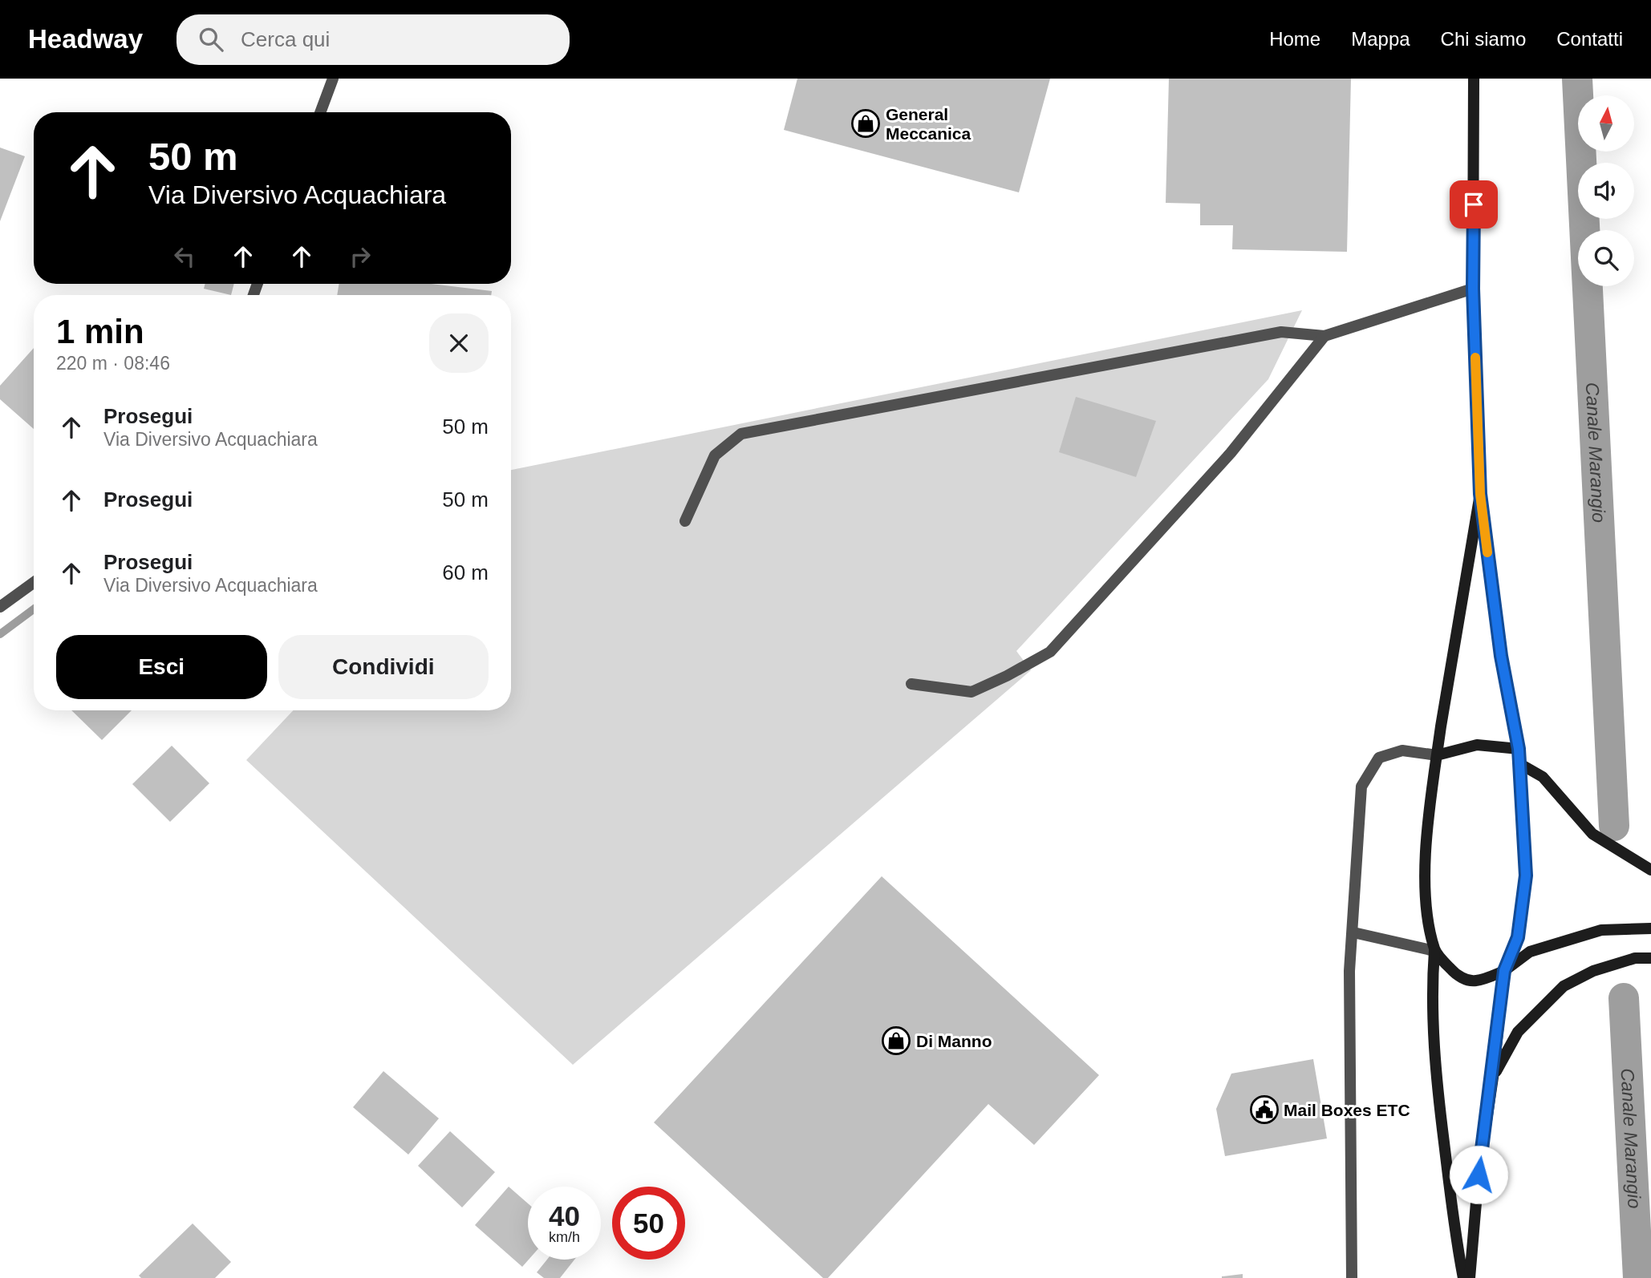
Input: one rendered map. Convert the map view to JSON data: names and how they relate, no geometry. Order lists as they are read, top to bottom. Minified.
{"water":["Canale Marangio"],"places":{"shop":["General Meccanica","Di Manno"],"public building":["Mail Boxes ETC"]},"north":"top","page":{"header":"Headway","search":"Cerca qui","nav":["Home","Mappa","Chi siamo","Contatti"],"turn":["50 m","Via Diversivo Acquachiara"],"heading":["1 min","220 m · 08:46"],"list":[{"name":"Prosegui","note":"Via Diversivo Acquachiara","value":"50 m"},{"name":"Prosegui","value":"50 m"},{"name":"Prosegui","note":"Via Diversivo Acquachiara","value":"60 m"}],"buttons":["Esci","Condividi"],"speed":"40 km/h","limit":"50"}}
